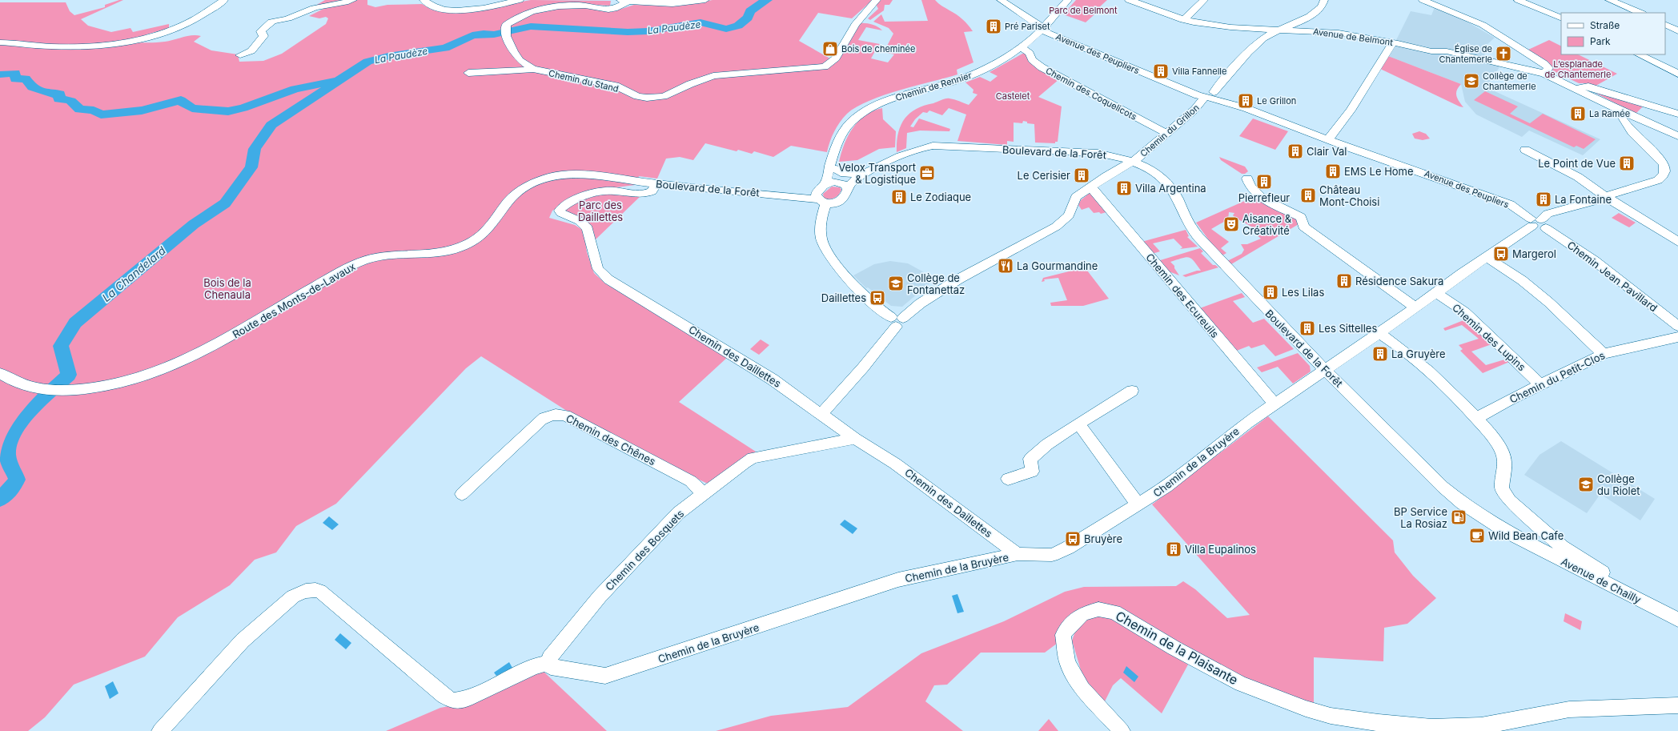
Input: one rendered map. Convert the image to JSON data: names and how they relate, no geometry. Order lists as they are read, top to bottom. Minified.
{"streets":{"street":["Avenue de Belmont","Avenue des Peupliers","Chemin du Stand","Chemin de Rennier","Chemin des Coquelicots","Chemin du Grillon","Boulevard de la Forêt","Chemin Jean Pavillard","Chemin des Ecureuils","Route des Monts-de-Lavaux","Chemin des Lupins","Chemin des Daillettes","Chemin du Petit-Clos","Chemin des Chênes","Chemin de la Bruyère","Chemin des Bosquets","Avenue de Chailly","Chemin de la Plaisante"]},"crossings":[["Avenue de Belmont","Chemin du Grillon"],["Avenue de Belmont","Chemin de la Bruyère"],["Avenue des Peupliers","Chemin de Rennier"],["Avenue des Peupliers","Chemin du Grillon"],["Avenue des Peupliers","Chemin Jean Pavillard"],["Avenue des Peupliers","Chemin de la Bruyère"],["Chemin de Rennier","Chemin des Coquelicots"],["Chemin de Rennier","Boulevard de la Forêt"],["Chemin des Coquelicots","Chemin du Grillon"],["Chemin du Grillon","Boulevard de la Forêt"],["Chemin du Grillon","Chemin des Ecureuils"],["Boulevard de la Forêt","Route des Monts-de-Lavaux"],["Boulevard de la Forêt","Chemin des Daillettes"],["Boulevard de la Forêt","Chemin de la Bruyère"],["Boulevard de la Forêt","Avenue de Chailly"],["Chemin Jean Pavillard","Chemin de la Bruyère"],["Chemin des Ecureuils","Chemin de la Bruyère"],["Chemin des Lupins","Chemin du Petit-Clos"],["Chemin des Lupins","Chemin de la Bruyère"],["Chemin des Daillettes","Chemin de la Bruyère"],["Chemin des Daillettes","Chemin des Bosquets"],["Chemin des Chênes","Chemin des Bosquets"],["Chemin de la Bruyère","Chemin des Bosquets"]],"water":["La Paudèze","La Chandelard"],"parks":["Parc de Belmont","L’esplanade de Chantemerle","Castelet","Parc des Daillettes","Bois de la Chenaula"],"places":{"building":["Pré Pariset","Villa Fannelle","Le Grillon","La Ramée","Clair Val","Le Point de Vue","EMS Le Home","Le Cerisier","Pierrefleur","Villa Argentina","Château Mont-Choisi","Le Zodiaque","La Fontaine","Résidence Sakura","Les Lilas","Les Sittelles","La Gruyère","Villa Eupalinos"],"shop":["Bois de cheminée"],"church":["Église de Chantemerle"],"school or university":["Collège de Chantemerle","Collège de Fontanettaz","Collège du Riolet"],"office":["Velox Transport & Logistique"],"theatre":["Aisance & Créativité"],"bus stop":["Margerol","Daillettes","Bruyère"],"restaurant":["La Gourmandine"],"fuel station":["BP Service La Rosiaz"],"cafe":["Wild Bean Cafe"]},"legend":["Straße","Park"]}
